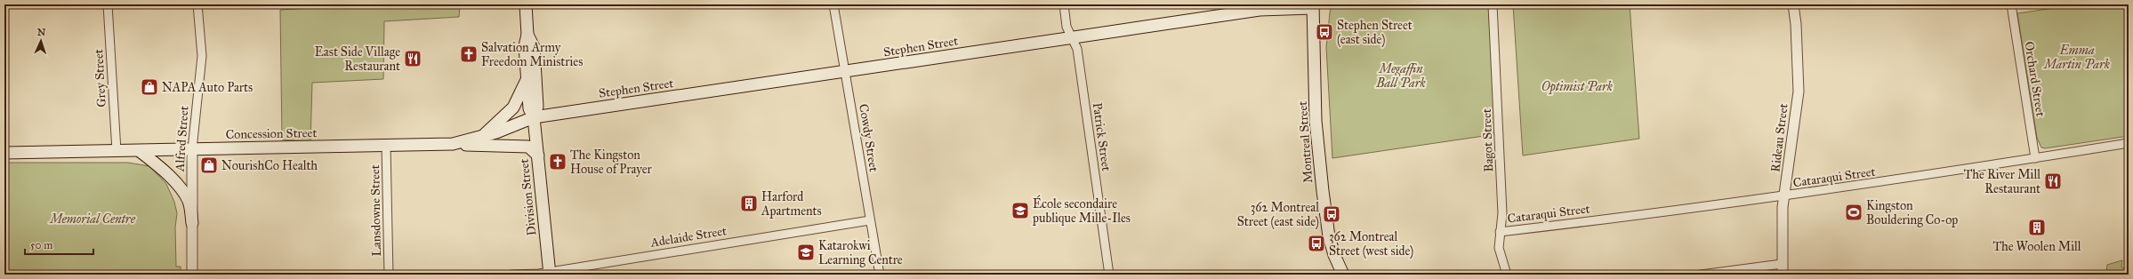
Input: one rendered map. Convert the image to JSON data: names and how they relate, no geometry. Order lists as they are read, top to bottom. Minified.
{"streets":{"main road":["Stephen Street","Concession Street","Montreal Street","Division Street"],"street":["Grey Street","Orchard Street","Patrick Street","Cowdy Street","Rideau Street","Alfred Street","Bagot Street","Cataraqui Street","Lansdowne Street","Adelaide Street"]},"crossings":[["Stephen Street","Concession Street"],["Stephen Street","Patrick Street"],["Stephen Street","Cowdy Street"],["Stephen Street","Montreal Street"],["Stephen Street","Division Street"],["Grey Street","Concession Street"],["Orchard Street","Cataraqui Street"],["Concession Street","Alfred Street"],["Concession Street","Division Street"],["Concession Street","Lansdowne Street"],["Cowdy Street","Adelaide Street"],["Rideau Street","Cataraqui Street"],["Bagot Street","Cataraqui Street"],["Division Street","Adelaide Street"]],"parks":["Emma Martin Park","Megaffin Ball Park","Optimist Park","Memorial Centre"],"places":{"bus stop":["Stephen Street (east side)","362 Montreal Street (east side)","362 Montreal Street (west side)"],"church":["Salvation Army Freedom Ministries","The Kingston House of Prayer"],"restaurant":["East Side Village Restaurant","The River Mill Restaurant"],"shop":["NAPA Auto Parts","NourishCo Health"],"building":["Harford Apartments","The Woolen Mill"],"school or university":["École secondaire publique Mille-Iles","Katarokwi Learning Centre"],"sports":["Kingston Bouldering Co-op"]},"scale_bar":"50 m","north":"top"}
